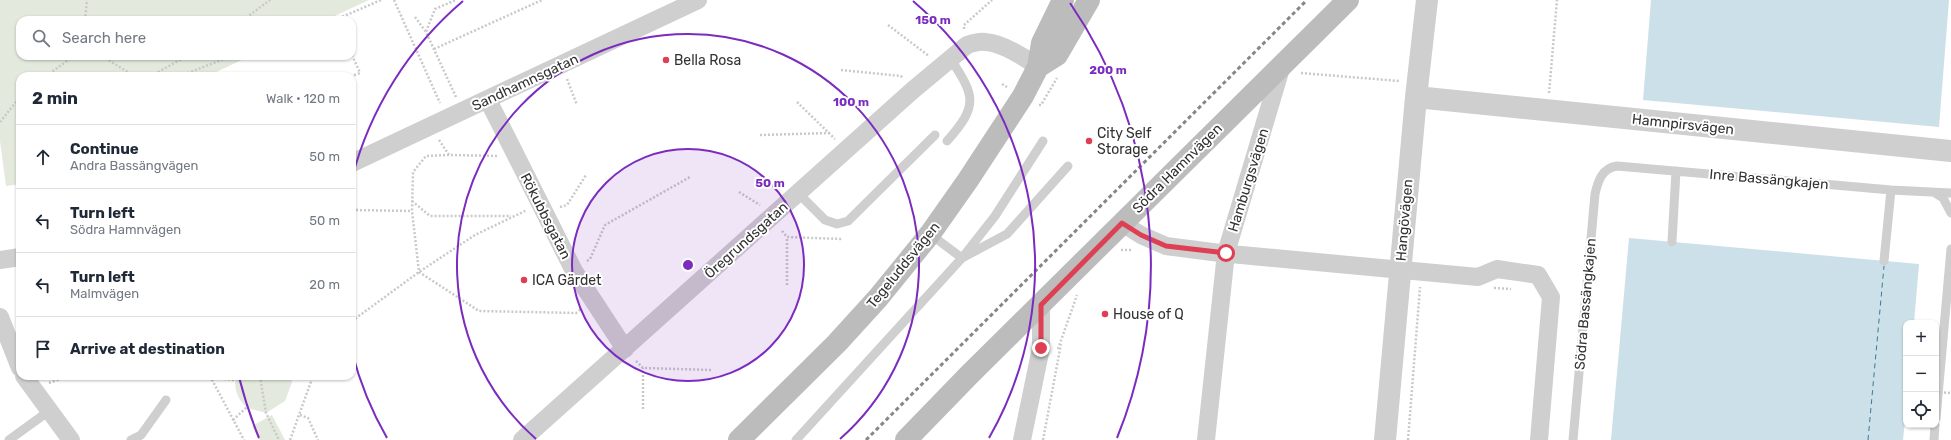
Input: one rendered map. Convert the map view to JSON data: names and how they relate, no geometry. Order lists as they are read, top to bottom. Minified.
{"streets":{"main road":["Södra Hamnvägen","Tegeluddsvägen"],"street":["Sandhamnsgatan","Hamnpirsvägen","Hamburgsvägen","Rökubbsgatan","Hangövägen","Öregrundsgatan"],"lane":["Inre Bassängkajen","Södra Bassängkajen"]},"crossings":[["Sandhamnsgatan","Rökubbsgatan"],["Hamnpirsvägen","Hangövägen"],["Södra Hamnvägen","Hamburgsvägen"],["Inre Bassängkajen","Södra Bassängkajen"],["Rökubbsgatan","Öregrundsgatan"]],"places":["Bella Rosa","City Self Storage","ICA Gärdet","House of Q"],"page":{"search":"Search here","heading":["2 min","Walk · 120 m"],"list":[["Continue","Andra Bassängvägen","50 m"],["Turn left","Södra Hamnvägen","50 m"],["Turn left","Malmvägen","20 m"],"Arrive at destination"],"map_buttons":["+","−"]},"rings":["150 m","200 m","100 m","50 m"]}
